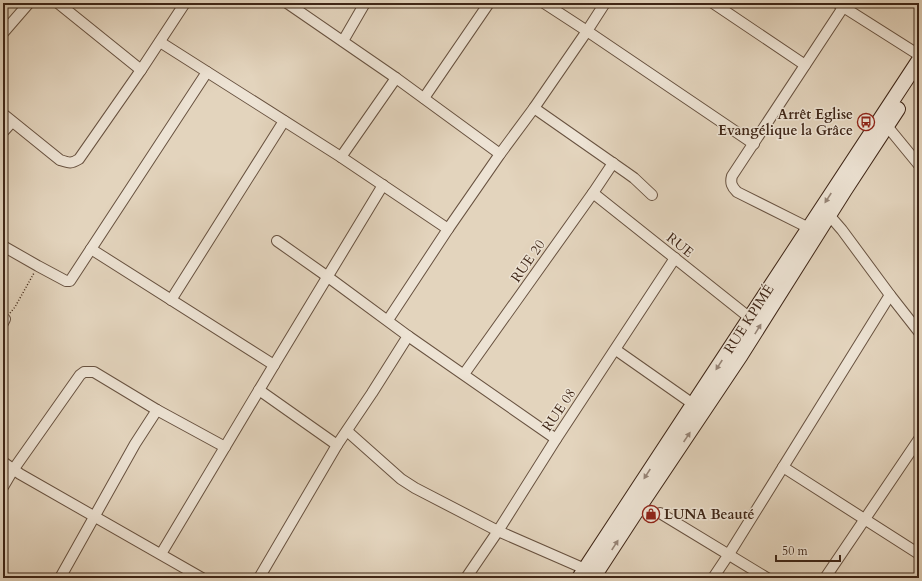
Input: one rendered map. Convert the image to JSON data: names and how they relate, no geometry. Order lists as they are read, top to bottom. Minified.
{"streets":{"main road":["RUE KPIMÉ"],"street":["RUE","RUE 20","RUE 08"]},"crossings":[["RUE","RUE 20"],["RUE","RUE KPIMÉ"],["RUE","RUE 08"]],"places":{"bus stop":["Arrêt Eglise Evangélique la Grâce"],"shop":["LUNA Beauté"]},"scale_bar":"50 m"}
